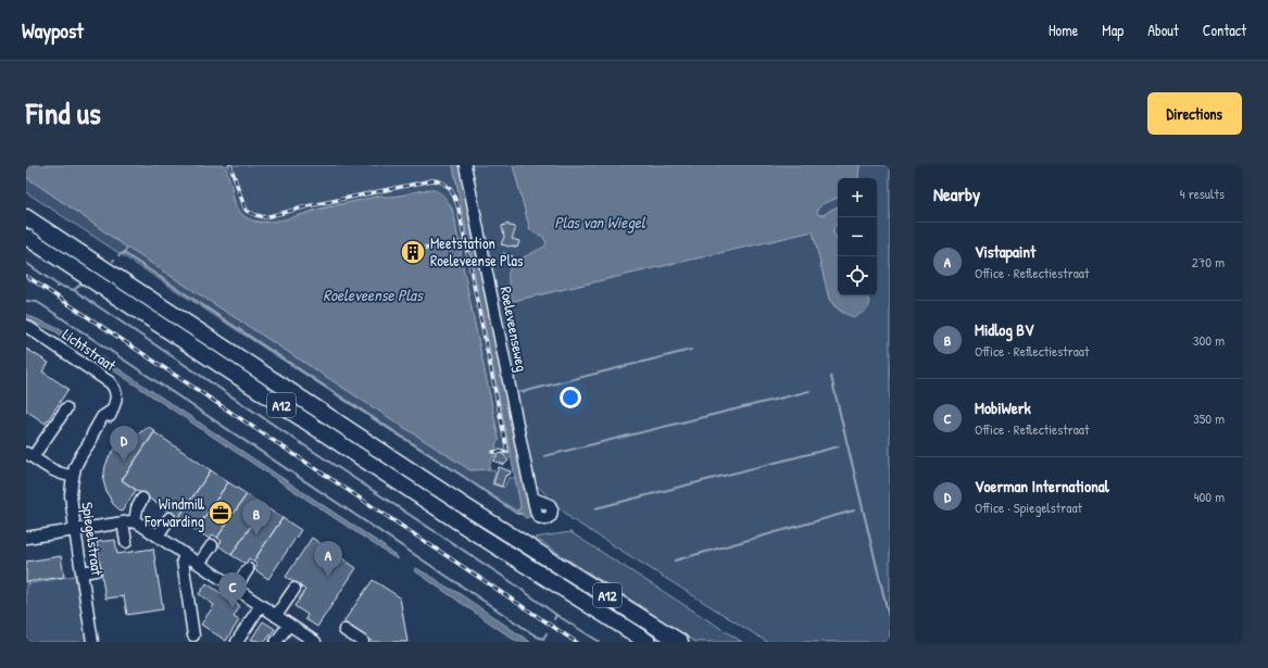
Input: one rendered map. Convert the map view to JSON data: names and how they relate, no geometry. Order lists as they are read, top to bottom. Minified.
{"streets":{"highway":["A12"],"street":["Roeleveenseweg","Lichtstraat","Spiegelstraat"]},"crossings":[["Lichtstraat","Spiegelstraat"]],"water":["Plas van Wiegel","Roeleveense Plas"],"places":{"building":["Meetstation Roeleveense Plas"],"office":["Windmill Forwarding"]},"page":{"header":"Waypost","nav":["Home","Map","About","Contact"],"title":"Find us","buttons":"Directions","heading":["Nearby","4 results"],"map_buttons":["+","−"],"list":[{"mark":"A","name":"Vistapaint","note":"Office · Reflectiestraat","value":"270 m"},{"mark":"B","name":"Midlog BV","note":"Office · Reflectiestraat","value":"300 m"},{"mark":"C","name":"MobiWerk","note":"Office · Reflectiestraat","value":"350 m"},{"mark":"D","name":"Voerman International","note":"Office · Spiegelstraat","value":"400 m"}],"pins":["D","B","A","C"]}}
